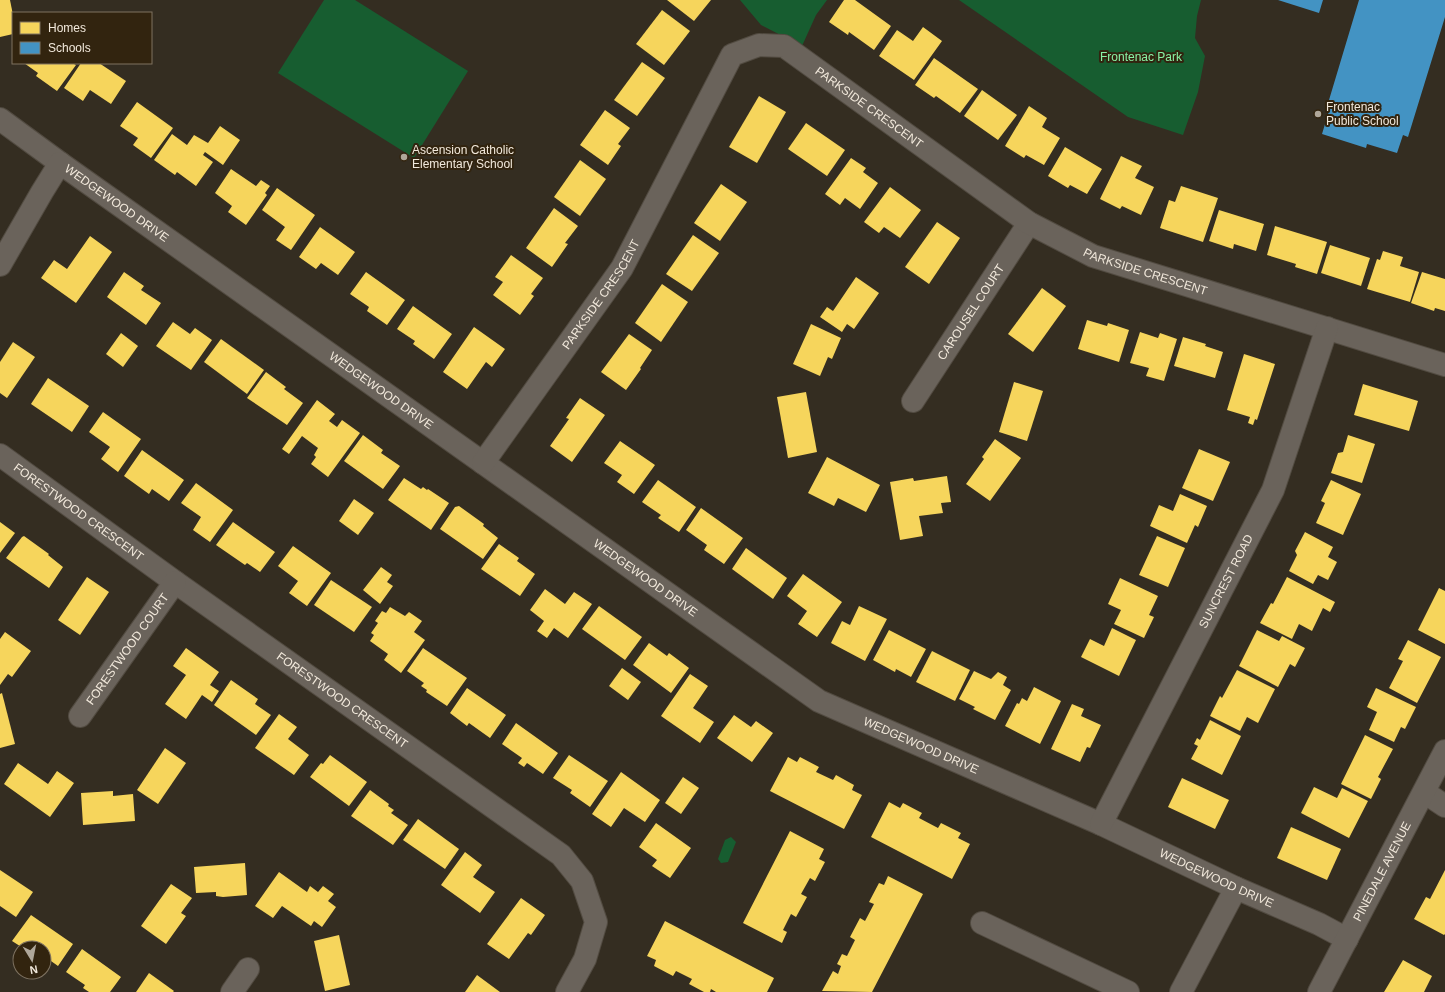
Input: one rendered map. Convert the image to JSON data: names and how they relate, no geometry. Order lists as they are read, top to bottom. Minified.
{"streets":{"street":["PARKSIDE CRESCENT","WEDGEWOOD DRIVE","CAROUSEL COURT","FORESTWOOD CRESCENT","SUNCREST ROAD","FORESTWOOD COURT","PINEDALE AVENUE"]},"crossings":[["PARKSIDE CRESCENT","WEDGEWOOD DRIVE"],["PARKSIDE CRESCENT","CAROUSEL COURT"],["PARKSIDE CRESCENT","SUNCREST ROAD"],["WEDGEWOOD DRIVE","SUNCREST ROAD"],["WEDGEWOOD DRIVE","PINEDALE AVENUE"],["FORESTWOOD CRESCENT","FORESTWOOD COURT"]],"parks":["Frontenac Park"],"places":["Frontenac Public School","Ascension Catholic Elementary School"],"legend":["Homes","Schools"],"north":"bottom"}
